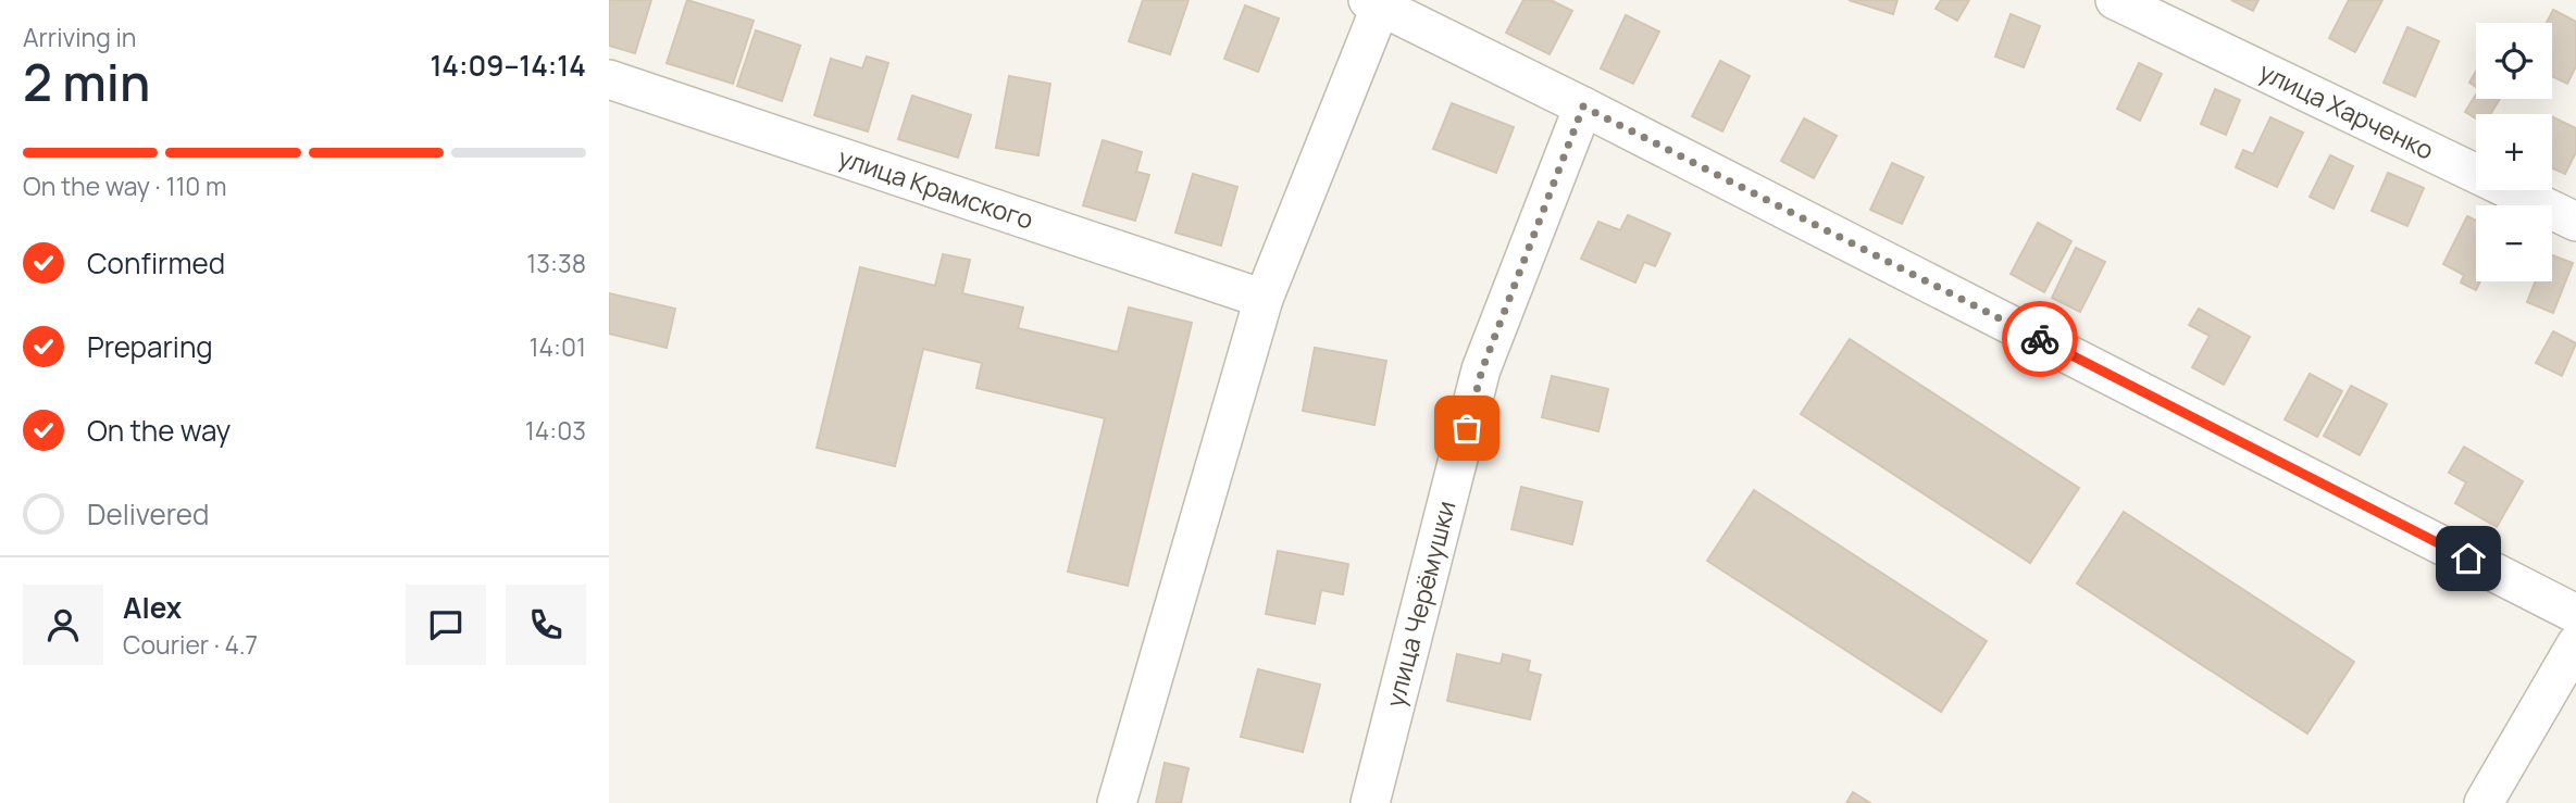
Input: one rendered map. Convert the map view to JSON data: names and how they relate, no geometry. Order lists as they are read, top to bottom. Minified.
{"streets":{"street":["улица Харченко","улица Крамского","улица Черёмушки"]},"page":{"heading":["2 min","Arriving in","14:09–14:14"],"panel":["Alex","Courier · 4.7"],"map_buttons":["+","−"],"bar":"On the way · 110 m","list":[["Confirmed","13:38"],["Preparing","14:01"],["On the way","14:03"],"Delivered"]}}
